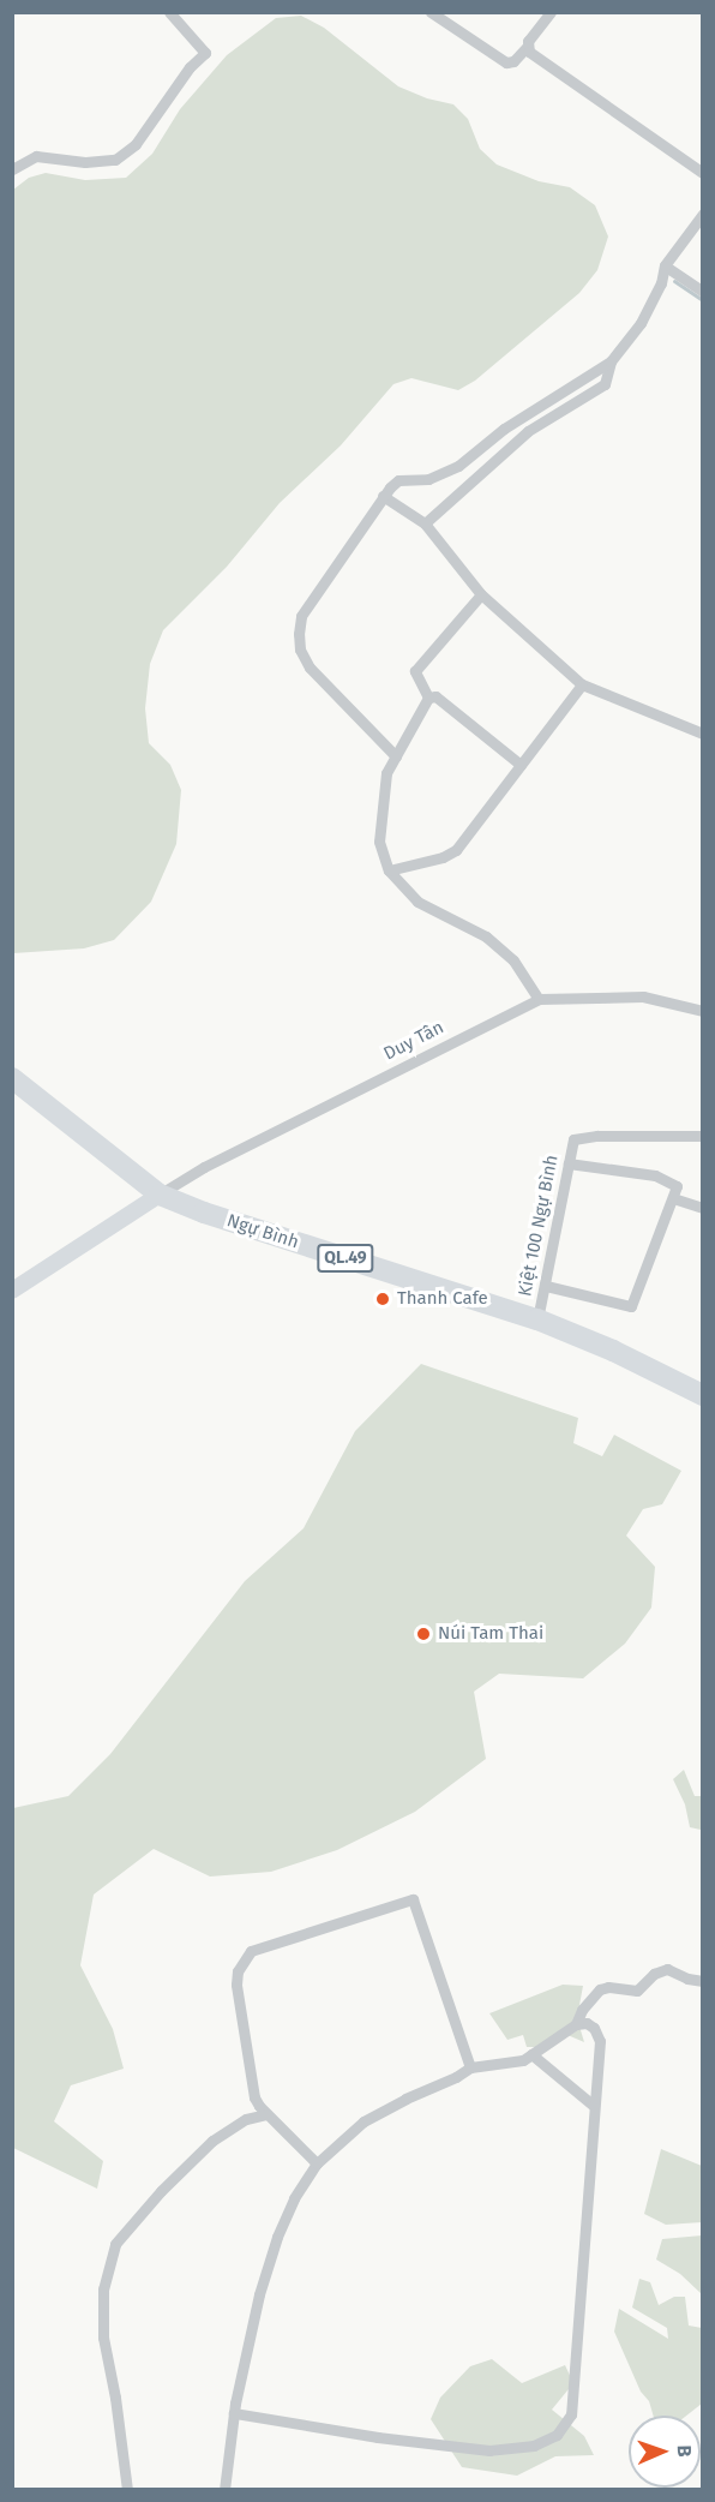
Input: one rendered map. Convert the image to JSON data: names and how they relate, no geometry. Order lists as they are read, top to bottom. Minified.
{"streets":{"highway":["Ngự Bình","QL.49"],"street":["Duy Tân","Kiệt 100 Ngự Bình"]},"crossings":[["Duy Tân","Ngự Bình"],["Kiệt 100 Ngự Bình","Ngự Bình"]],"places":["Thanh Cafe","Núi Tam Thai"],"north":"right"}
